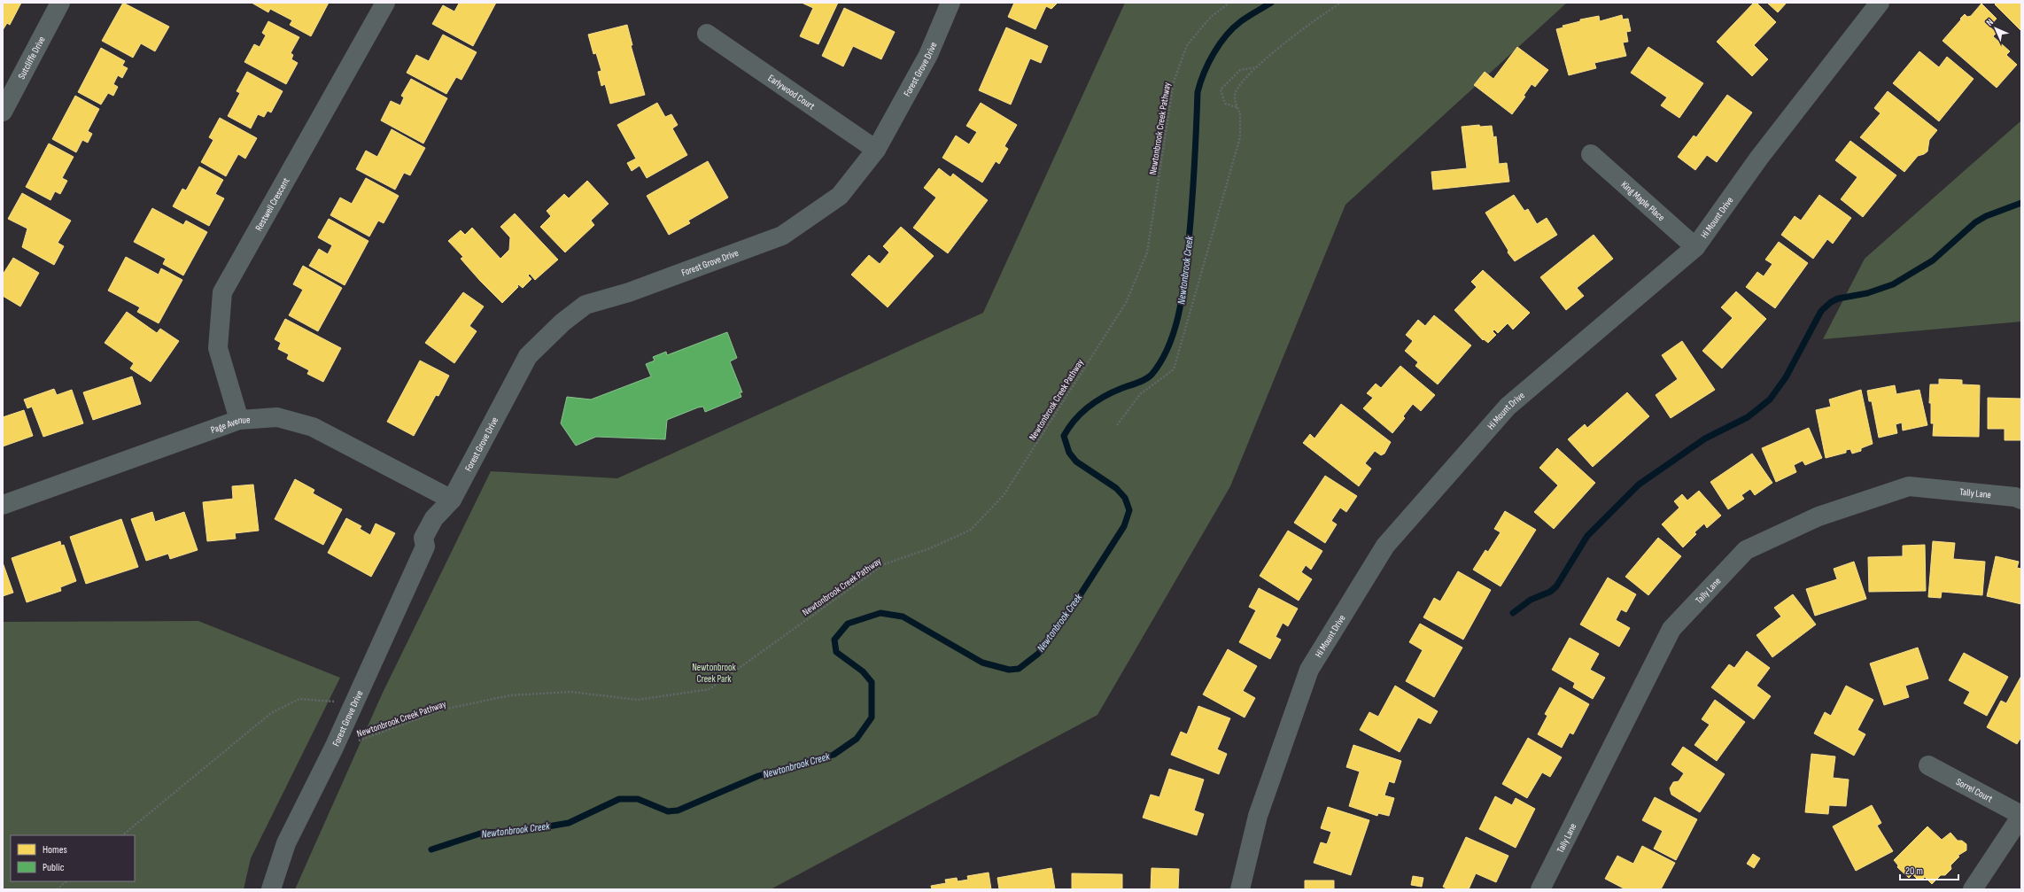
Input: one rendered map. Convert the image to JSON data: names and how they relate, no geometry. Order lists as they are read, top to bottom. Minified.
{"streets":{"street":["Sutcliffe Drive","Forest Grove Drive","Earlywood Court","King Maple Place","Restwell Crescent","Hi Mount Drive","Page Avenue","Tally Lane","Sorrel Court"],"path":["Newtonbrook Creek Pathway"]},"crossings":[["Forest Grove Drive","Earlywood Court"],["Forest Grove Drive","Newtonbrook Creek Pathway"],["Forest Grove Drive","Page Avenue"],["King Maple Place","Hi Mount Drive"],["Restwell Crescent","Page Avenue"]],"water":["Newtonbrook Creek"],"parks":["Newtonbrook Creek Park"],"legend":["Homes","Public"],"scale_bar":"20 m","north":"top left"}
